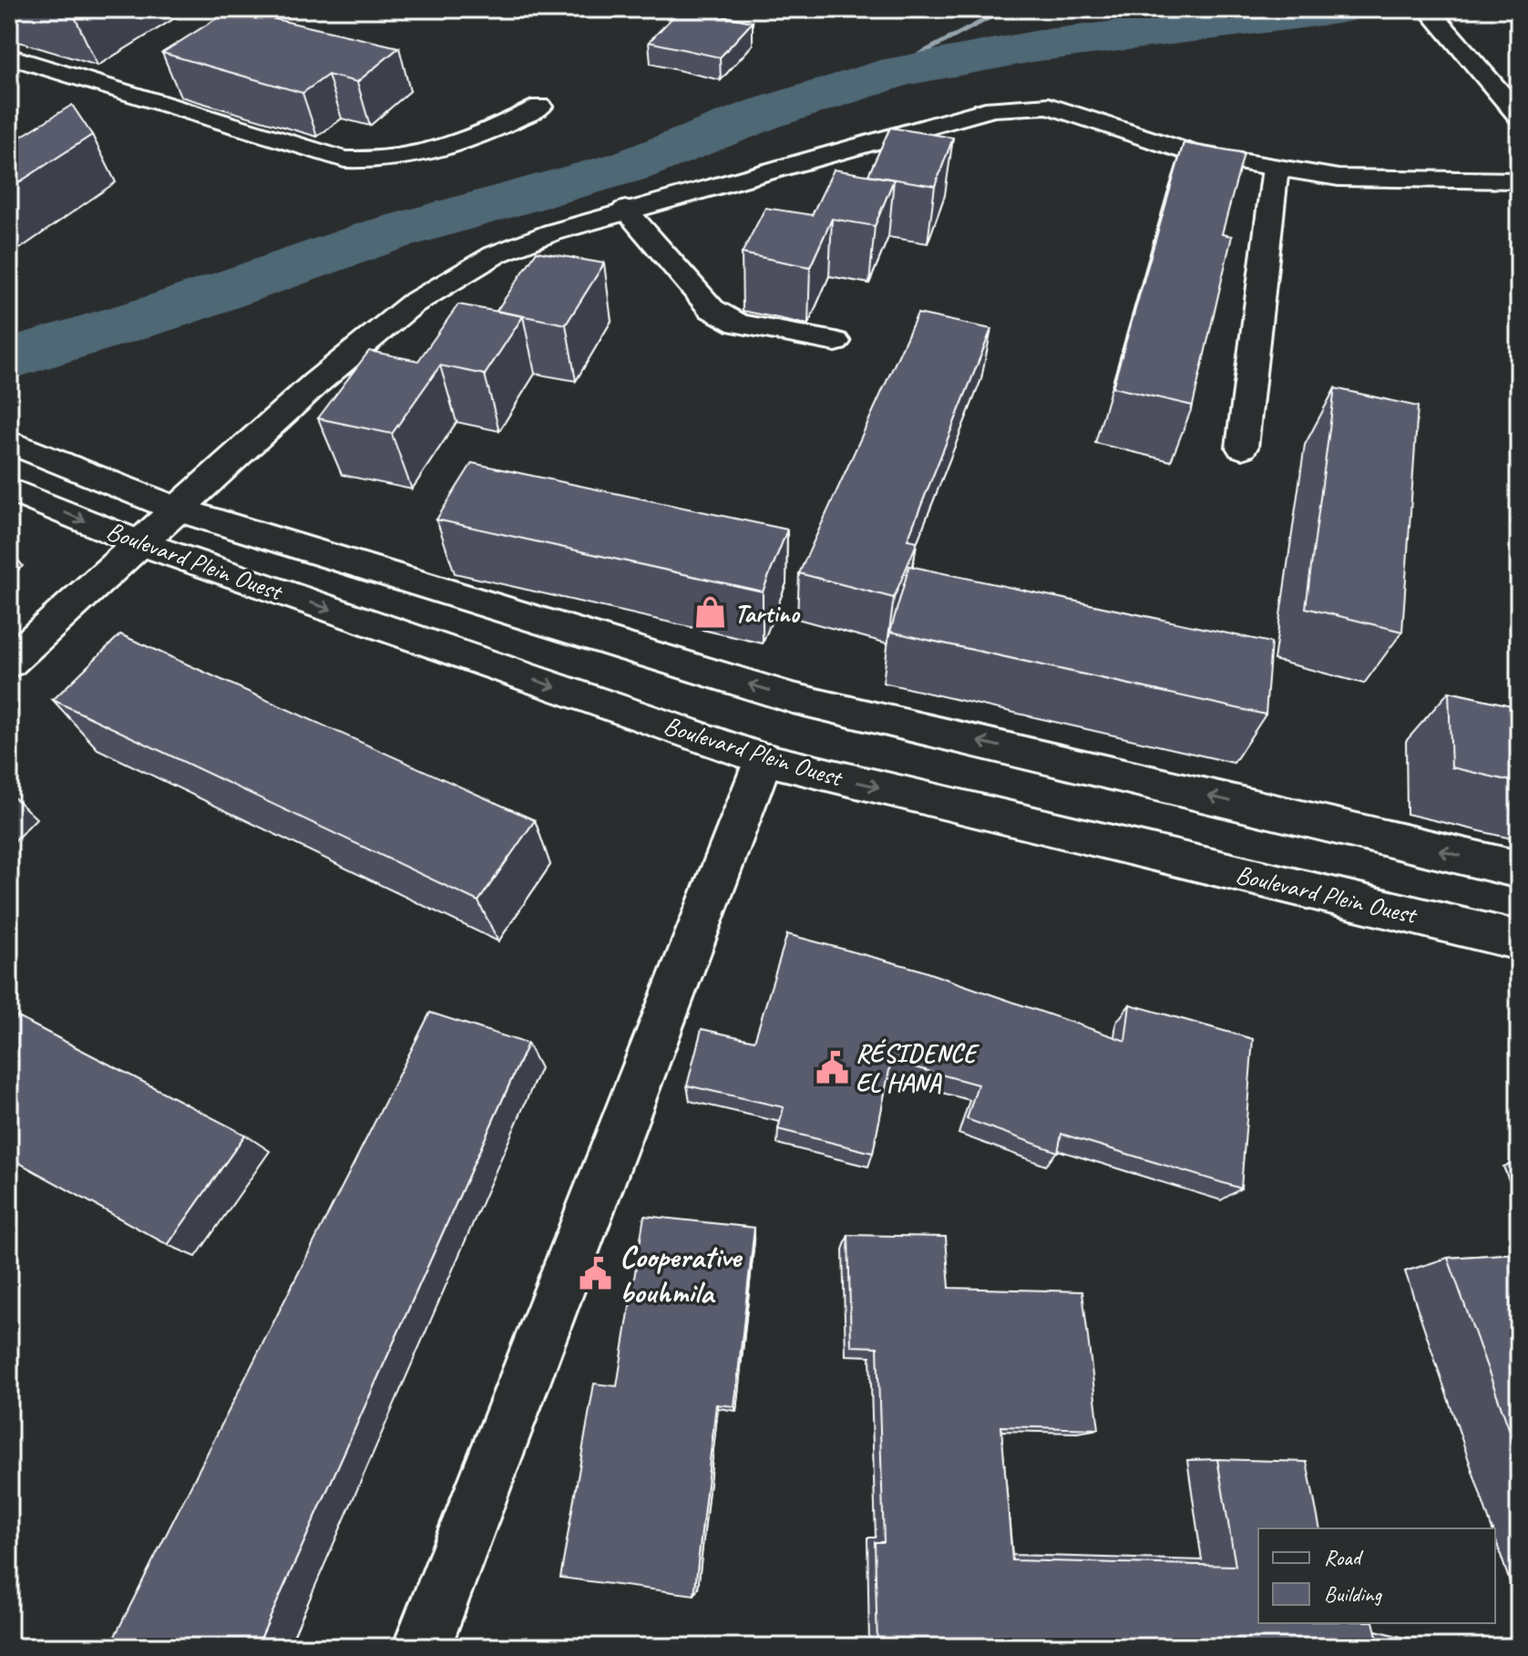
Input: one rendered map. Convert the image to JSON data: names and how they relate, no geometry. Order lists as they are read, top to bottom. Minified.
{"streets":{"street":["Boulevard Plein Ouest"]},"places":{"shop":["Tartino"],"public building":["RÉSIDENCE EL HANA","Cooperative bouhmila"]},"legend":["Road","Building"]}
